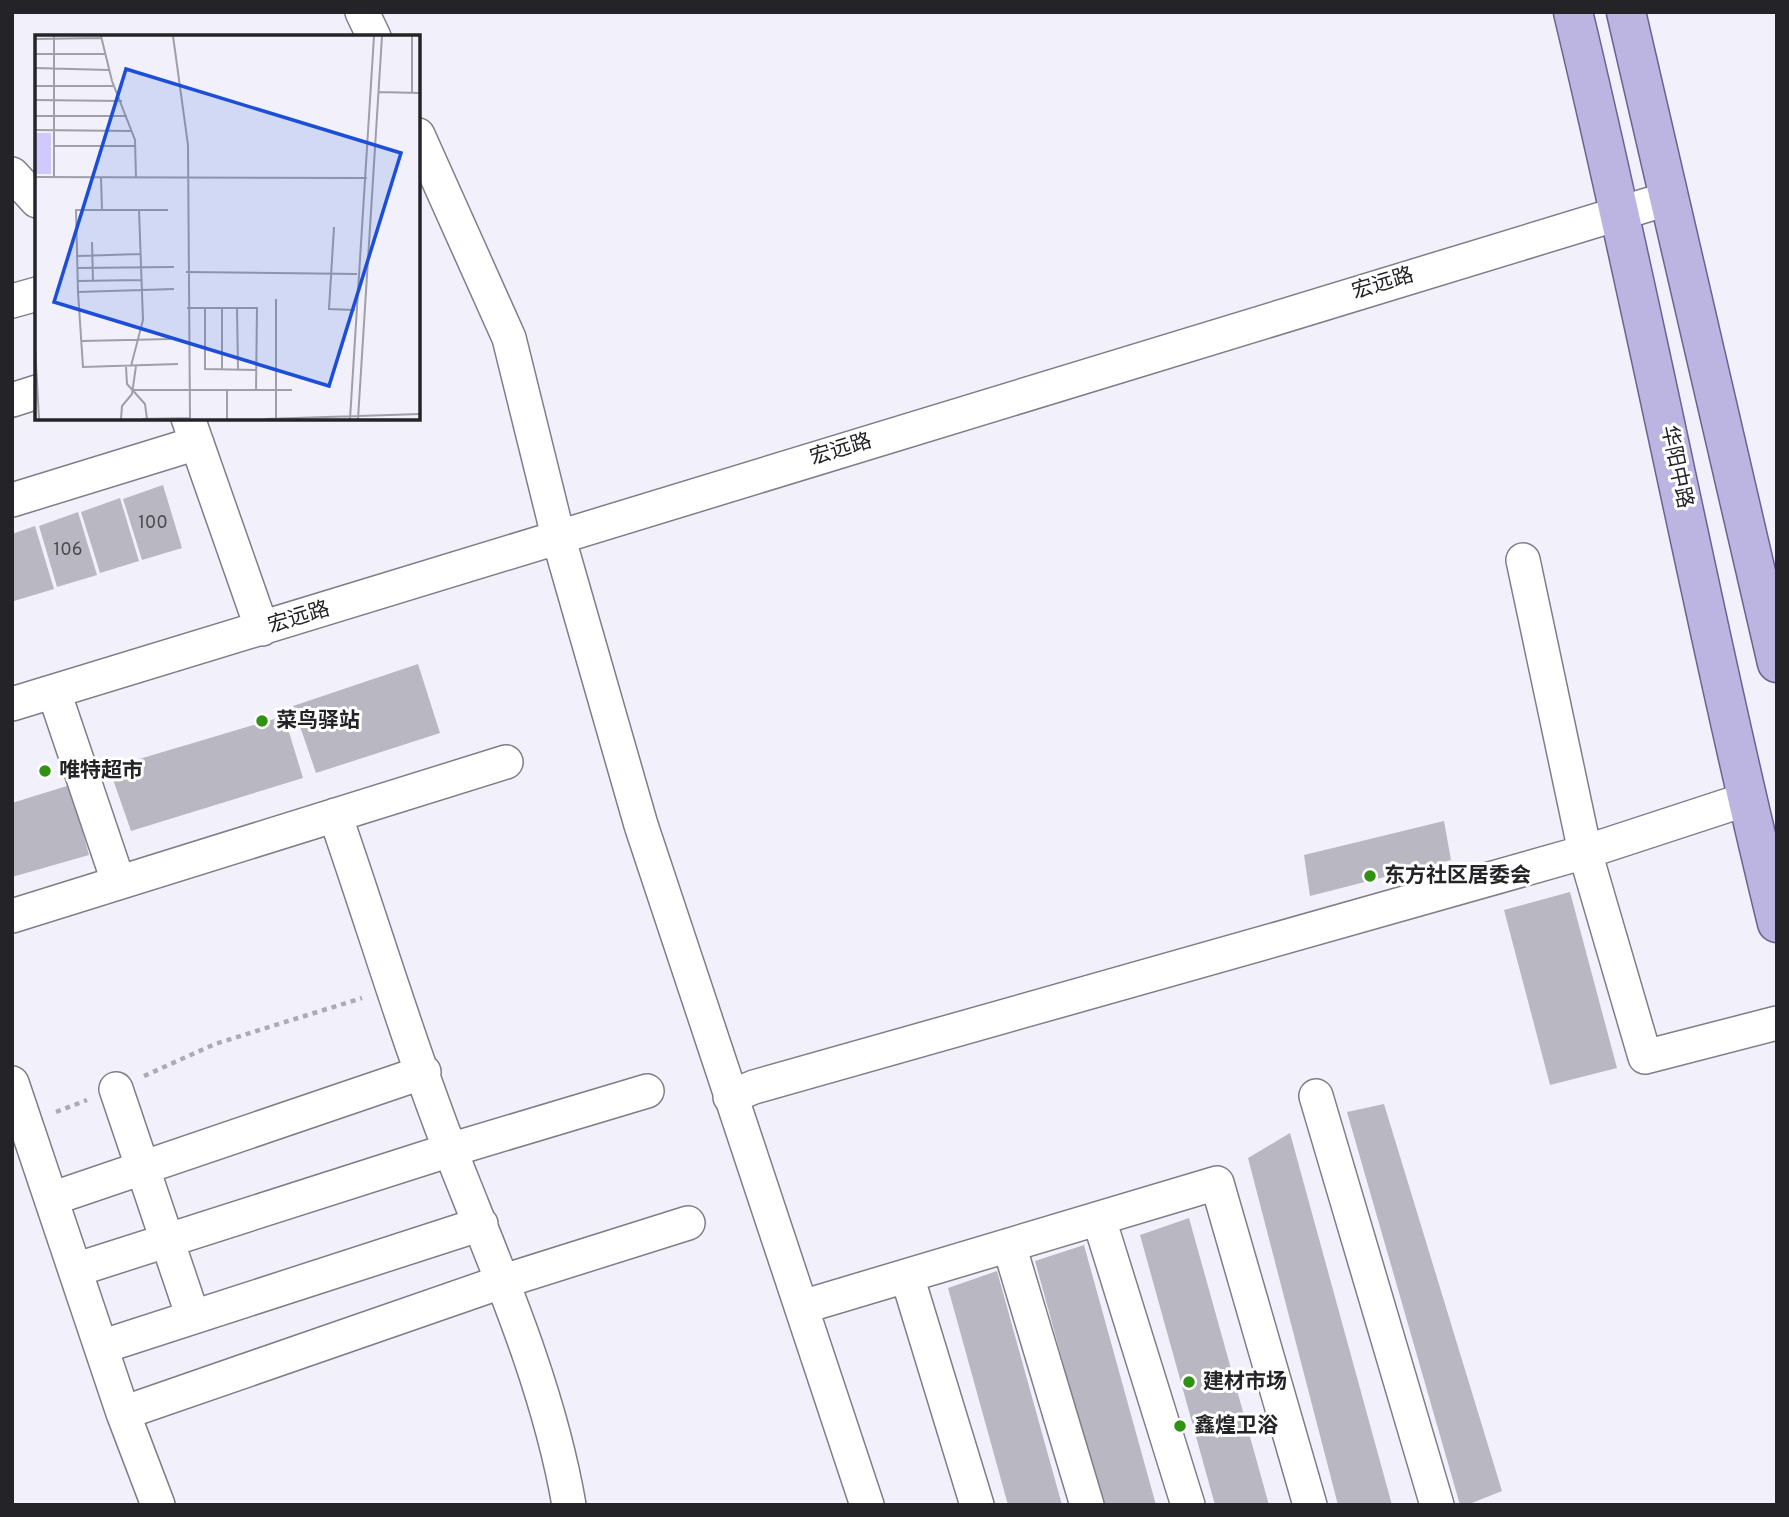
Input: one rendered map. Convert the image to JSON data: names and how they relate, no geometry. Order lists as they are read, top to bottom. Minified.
{"streets":{"main road":["华阳中路"],"street":["宏远路"]},"crossings":[["宏远路","华阳中路"]],"places":["菜鸟驿站","唯特超市","东方社区居委会","建材市场","鑫煌卫浴"],"house_numbers":["100","106"]}
